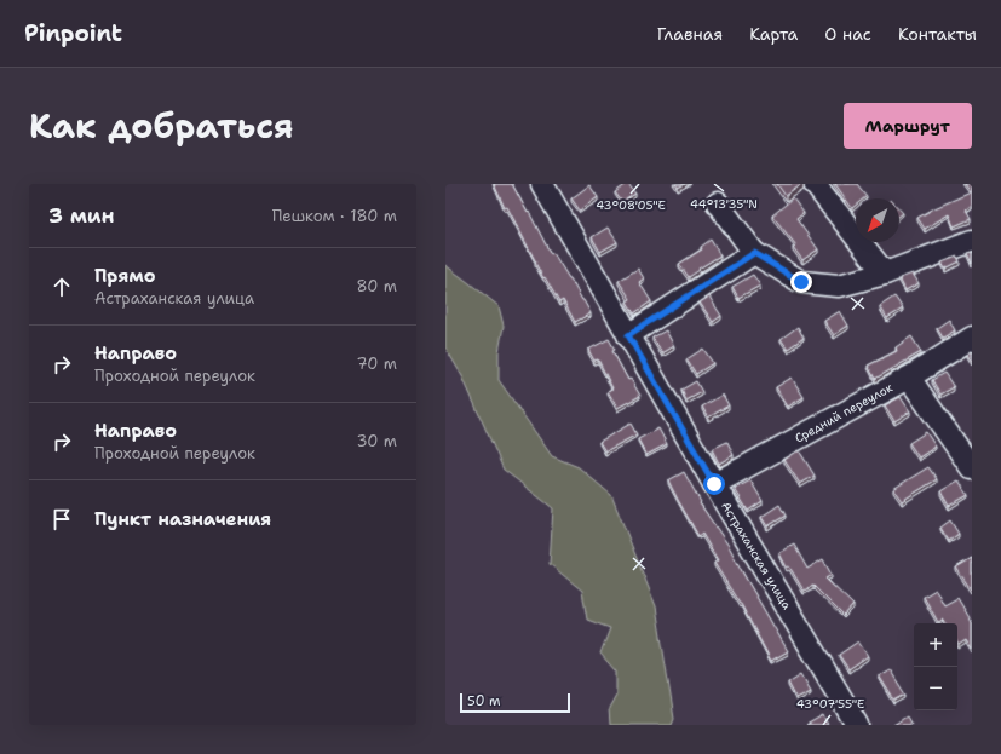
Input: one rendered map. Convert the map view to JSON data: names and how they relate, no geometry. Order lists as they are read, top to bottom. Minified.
{"streets":{"street":["Средний переулок","Астраханская улица"]},"crossings":[["Средний переулок","Астраханская улица"]],"scale_bar":"50 m","north":"bottom left","page":{"header":"Pinpoint","nav":["Главная","Карта","О нас","Контакты"],"title":"Как добраться","buttons":"Маршрут","heading":["3 мин","Пешком · 180 m"],"list":[["Прямо","Астраханская улица","80 m"],["Направо","Проходной переулок","70 m"],["Направо","Проходной переулок","30 m"],"Пункт назначения"],"map_buttons":["+","−"],"scale":"50 m"},"coordinates":["44°13'35\"N","43°08'05\"E","43°07'55\"E"]}
